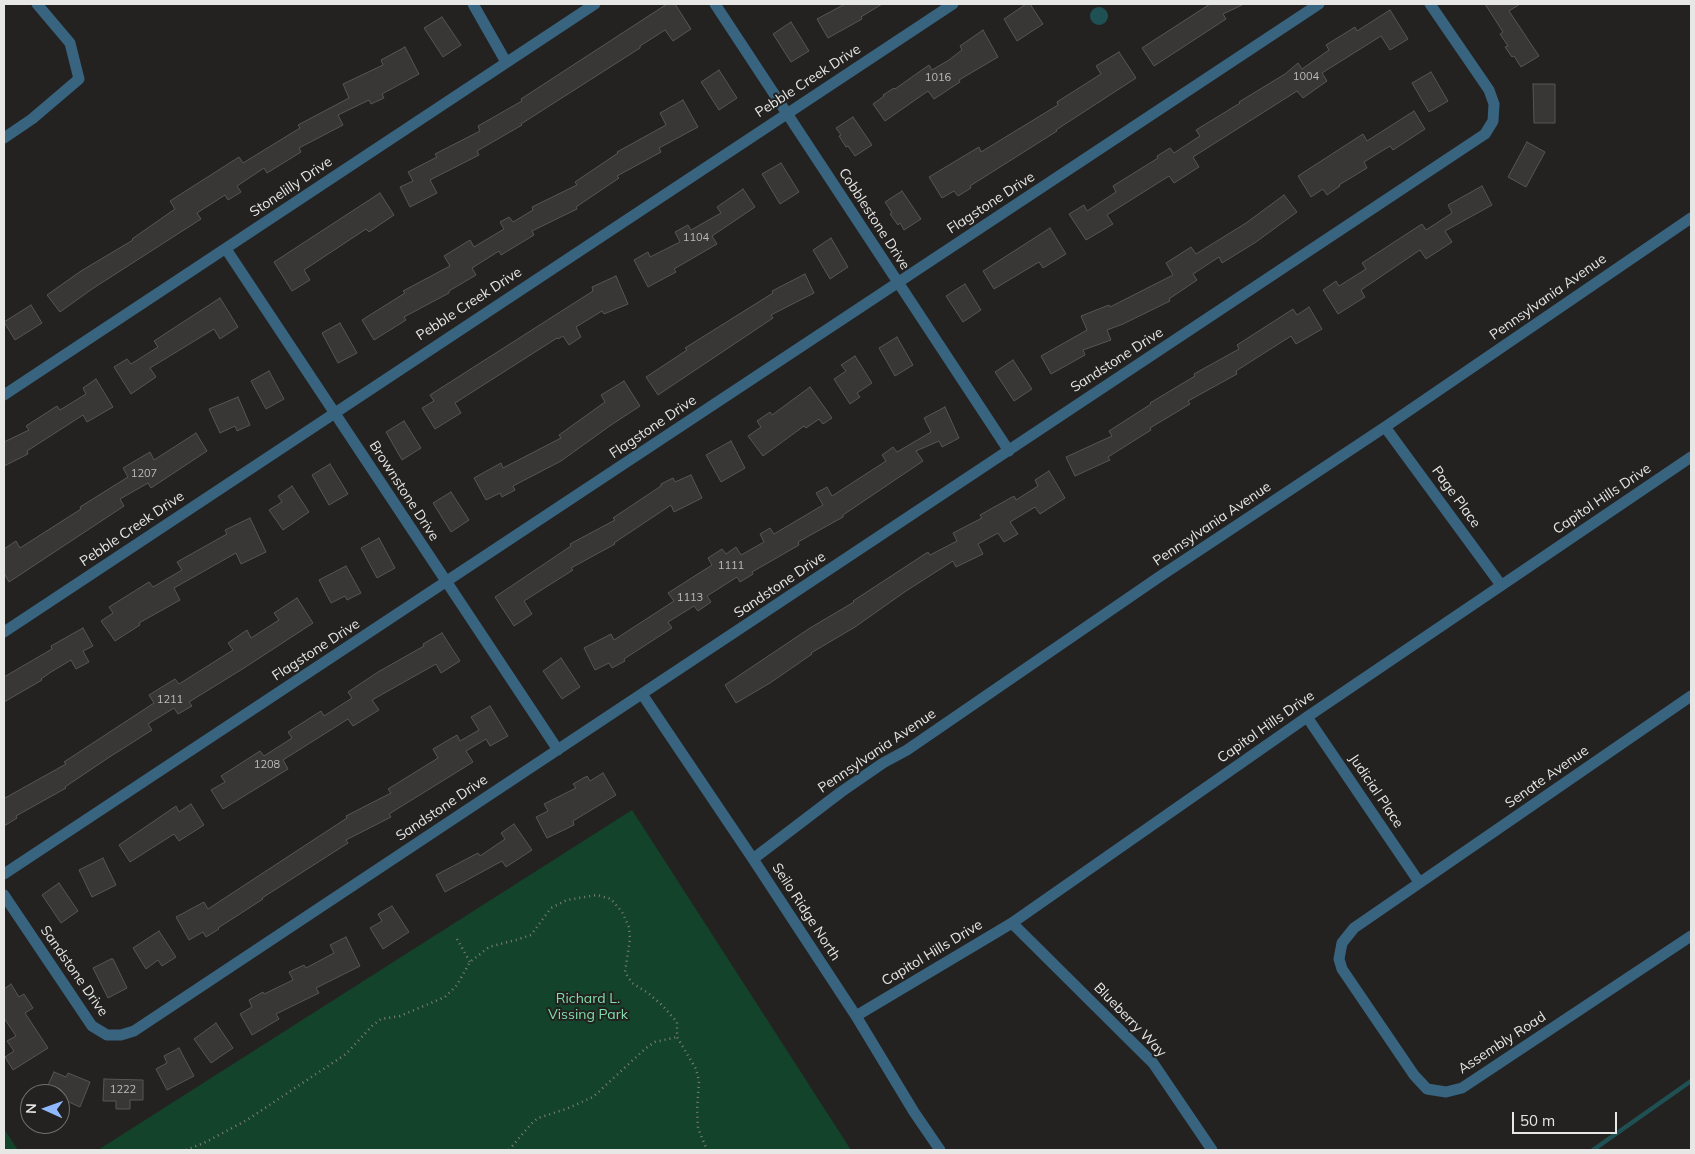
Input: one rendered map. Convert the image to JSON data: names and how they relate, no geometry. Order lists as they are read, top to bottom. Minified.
{"streets":{"street":["Pebble Creek Drive","Stonelilly Drive","Flagstone Drive","Cobblestone Drive","Pennsylvania Avenue","Sandstone Drive","Brownstone Drive","Page Place","Capitol Hills Drive","Senate Avenue","Judicial Place","Seilo Ridge North","Blueberry Way","Assembly Road"]},"crossings":[["Pebble Creek Drive","Cobblestone Drive"],["Pebble Creek Drive","Brownstone Drive"],["Stonelilly Drive","Brownstone Drive"],["Flagstone Drive","Cobblestone Drive"],["Flagstone Drive","Brownstone Drive"],["Cobblestone Drive","Sandstone Drive"],["Pennsylvania Avenue","Page Place"],["Pennsylvania Avenue","Seilo Ridge North"],["Sandstone Drive","Brownstone Drive"],["Sandstone Drive","Seilo Ridge North"],["Page Place","Capitol Hills Drive"],["Capitol Hills Drive","Judicial Place"],["Capitol Hills Drive","Seilo Ridge North"],["Capitol Hills Drive","Blueberry Way"],["Senate Avenue","Judicial Place"],["Senate Avenue","Assembly Road"],["Judicial Place","Assembly Road"]],"parks":["Richard L. Vissing Park"],"house_numbers":["1004","1016","1104","1207","1111","1113","1211","1208","1222"],"scale_bar":"50 m","north":"left"}
